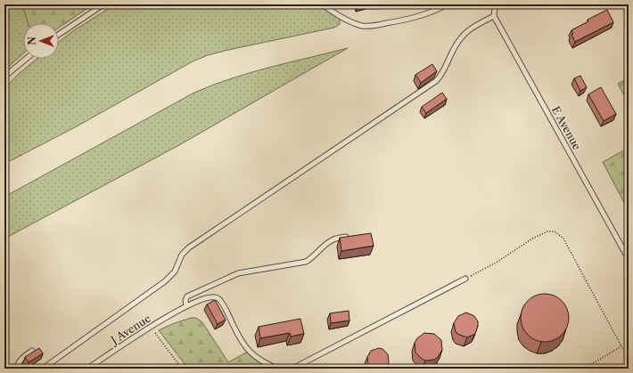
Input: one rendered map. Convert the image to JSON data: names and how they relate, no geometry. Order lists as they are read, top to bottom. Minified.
{"streets":{"lane":["E Avenue","J Avenue"]},"north":"left"}
